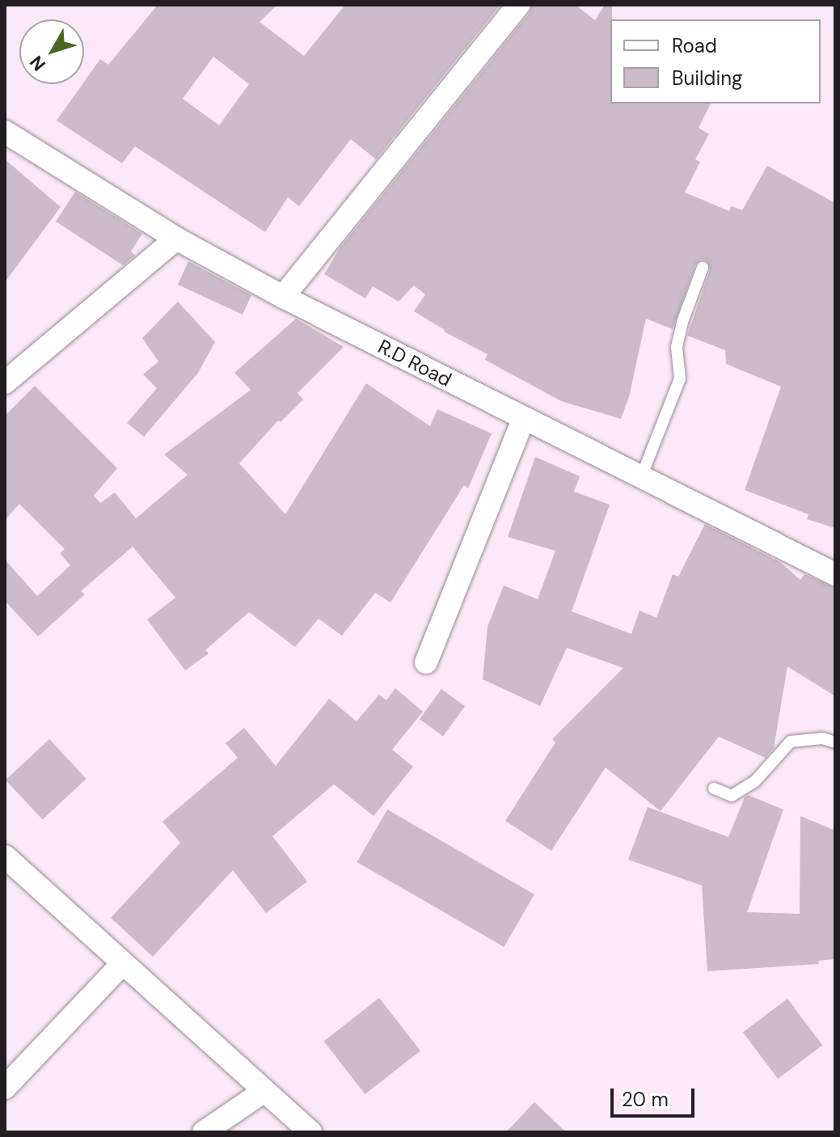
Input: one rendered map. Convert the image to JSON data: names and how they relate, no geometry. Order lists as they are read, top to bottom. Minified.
{"streets":{"street":["R.D Road"]},"legend":["Road","Building"],"scale_bar":"20 m","north":"bottom left"}
